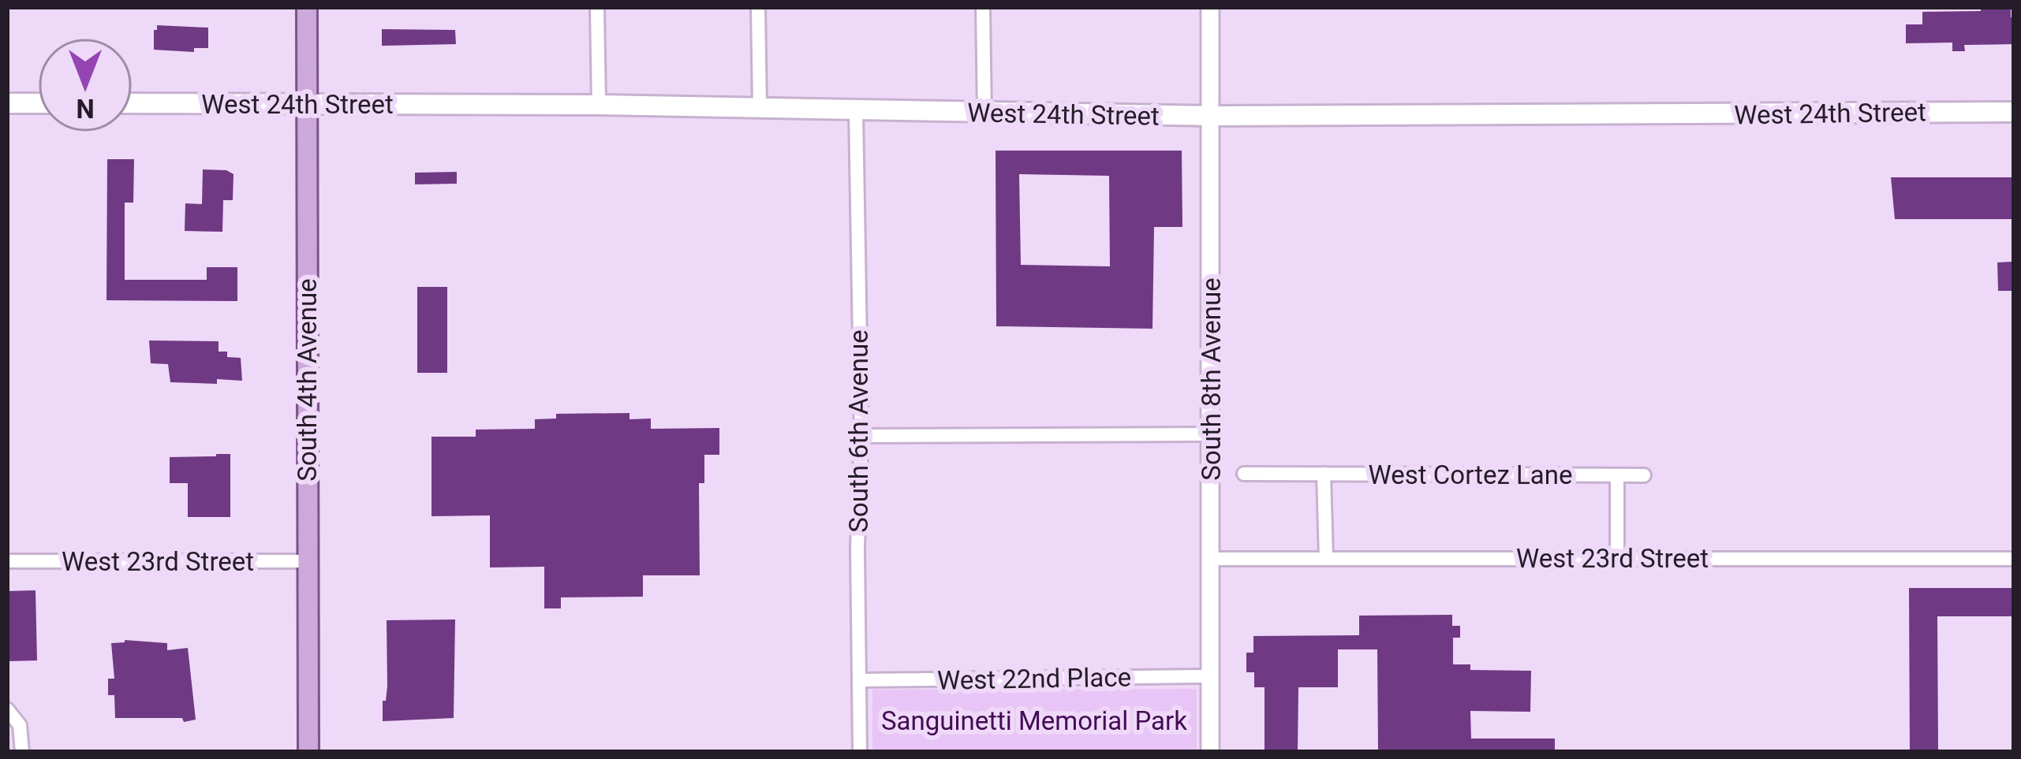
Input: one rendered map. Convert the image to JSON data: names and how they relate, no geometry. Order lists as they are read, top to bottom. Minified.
{"streets":{"main road":["West 24th Street","South 4th Avenue"],"street":["South 8th Avenue","South 6th Avenue","West Cortez Lane","West 23rd Street","West 22nd Place"]},"crossings":[["West 24th Street","South 8th Avenue"],["West 24th Street","South 4th Avenue"],["West 24th Street","South 6th Avenue"],["South 8th Avenue","West 23rd Street"],["South 8th Avenue","West 22nd Place"],["South 4th Avenue","West 23rd Street"],["South 6th Avenue","West 22nd Place"]],"parks":["Sanguinetti Memorial Park"],"north":"bottom"}
